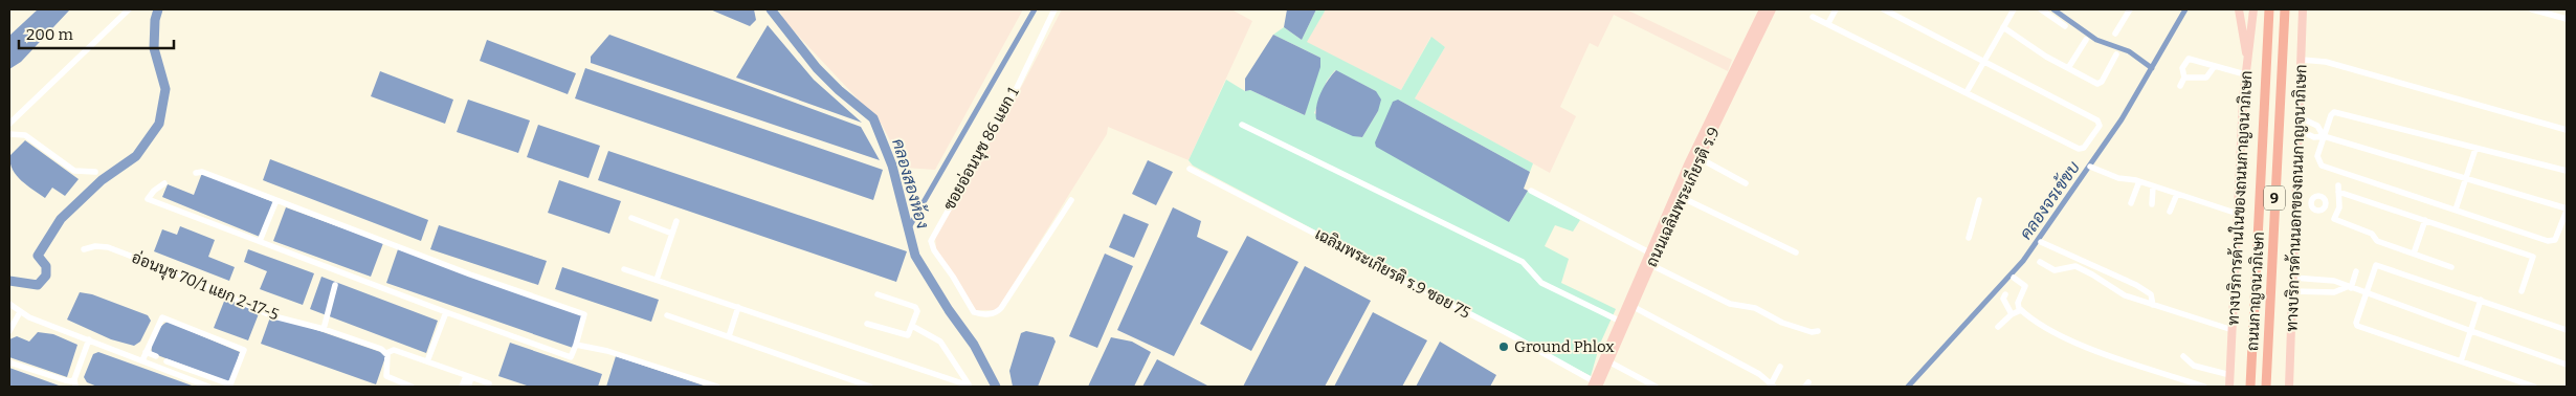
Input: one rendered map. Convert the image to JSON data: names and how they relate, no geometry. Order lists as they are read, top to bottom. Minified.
{"streets":{"highway":["9","ถนนกาญจนาภิเษก"],"main road":["ถนนเฉลิมพระเกียรติ ร.9","ทางบริการด้านในของถนนกาญจนาภิเษก","ทางบริการด้านนอกของถนนกาญจนาภิเษก"],"street":["ซอยอ่อนนุช 86 แยก 1","เฉลิมพระเกียรติ ร.9 ซอย 75","อ่อนนุช 70/1 แยก 2-17-5"]},"crossings":[["ถนนเฉลิมพระเกียรติ ร.9","เฉลิมพระเกียรติ ร.9 ซอย 75"]],"water":["คลองสองห้อง","คลองจรเข้ขบ"],"places":["Ground Phlox"],"scale_bar":"200 m"}
